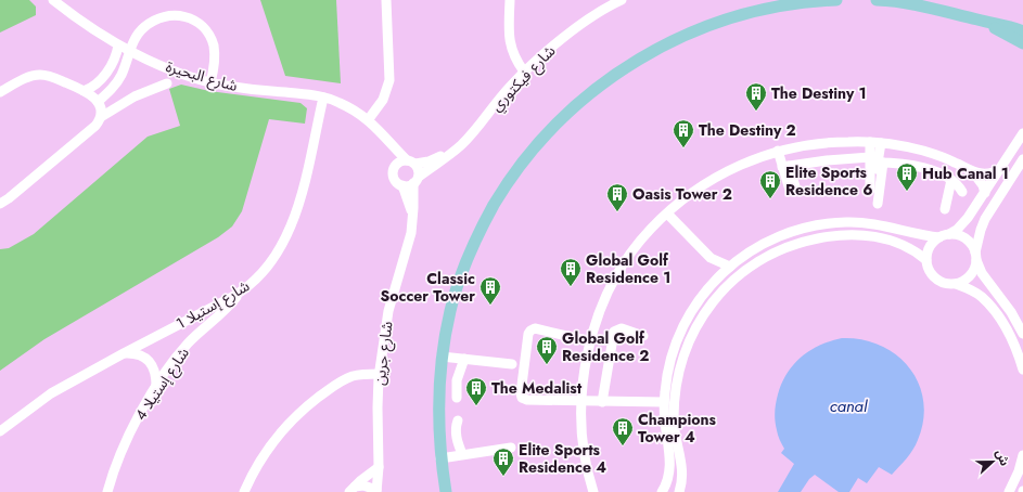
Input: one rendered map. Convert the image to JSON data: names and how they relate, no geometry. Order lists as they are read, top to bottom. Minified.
{"streets":{"street":["شارع البحيرة","شارع فيكتوري","شارع إستيلا 1","شارع جرين","شارع إستيلا 4"]},"crossings":[["شارع البحيرة","شارع فيكتوري"],["شارع البحيرة","شارع إستيلا 1"],["شارع البحيرة","شارع جرين"],["شارع فيكتوري","شارع جرين"],["شارع إستيلا 1","شارع إستيلا 4"]],"water":["canal"],"places":{"building":["The Destiny 1","The Destiny 2","Hub Canal 1","Elite Sports Residence 6","Oasis Tower 2","Global Golf Residence 1","Classic Soccer Tower","Global Golf Residence 2","The Medalist","Champions Tower 4","Elite Sports Residence 4"]},"north":"right"}
